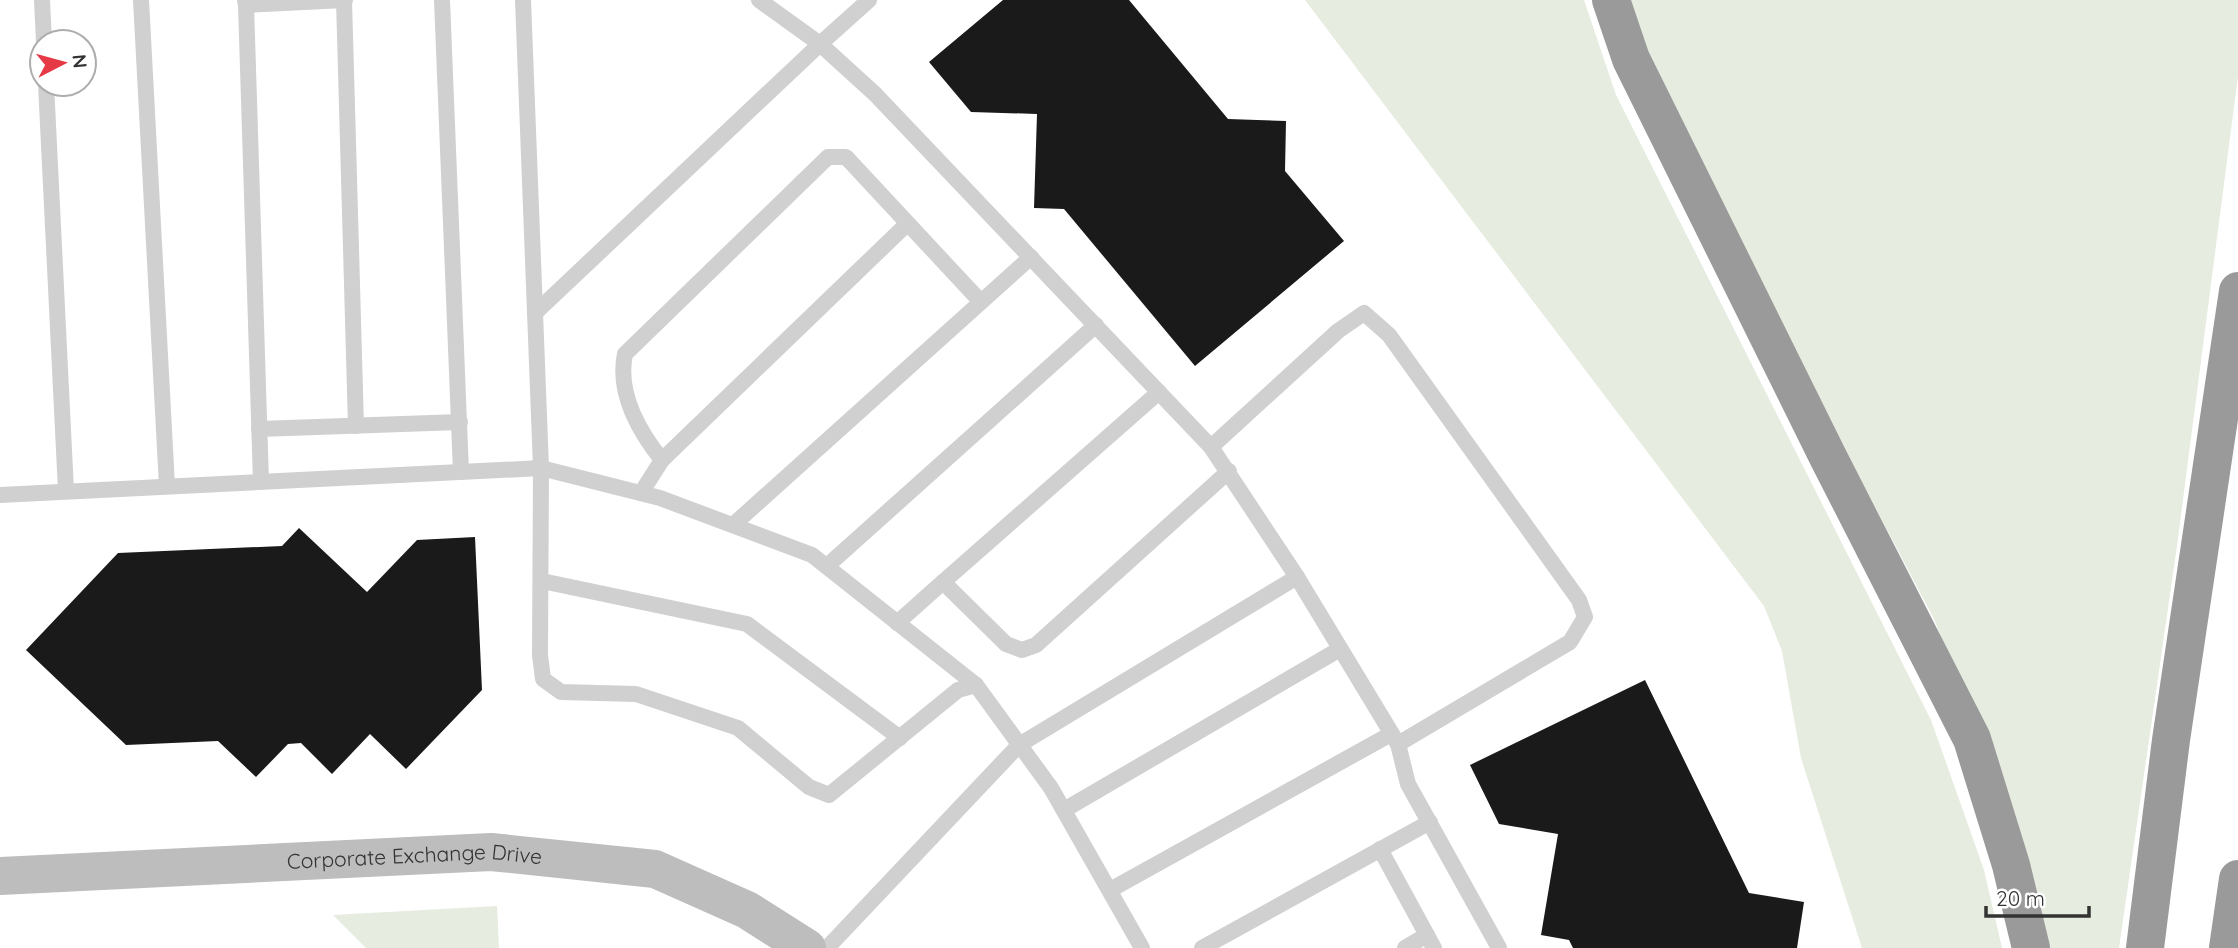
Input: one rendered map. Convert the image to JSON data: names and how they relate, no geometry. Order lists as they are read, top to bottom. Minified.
{"streets":{"street":["Corporate Exchange Drive"]},"scale_bar":"20 m","north":"right"}
